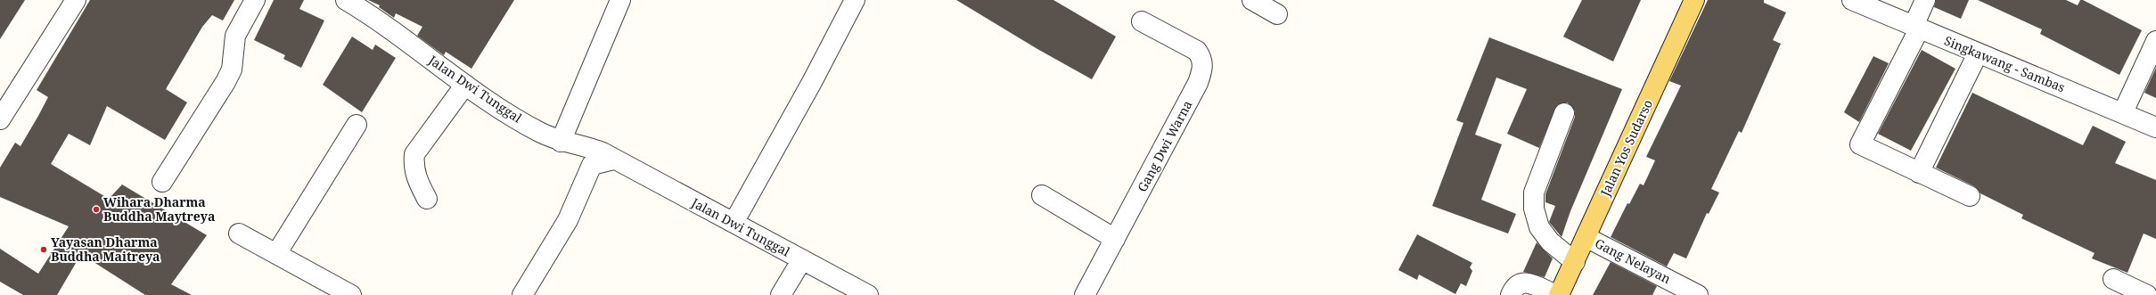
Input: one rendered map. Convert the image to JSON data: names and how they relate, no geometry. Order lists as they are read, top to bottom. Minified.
{"streets":{"main road":["Jalan Yos Sudarso"],"street":["Singkawang - Sambas","Jalan Dwi Tunggal","Gang Dwi Warna","Gang Nelayan"]},"crossings":[["Jalan Yos Sudarso","Gang Nelayan"]],"places":["Wihara Dharma Buddha Maytreya","Yayasan Dharma Buddha Maitreya"]}
